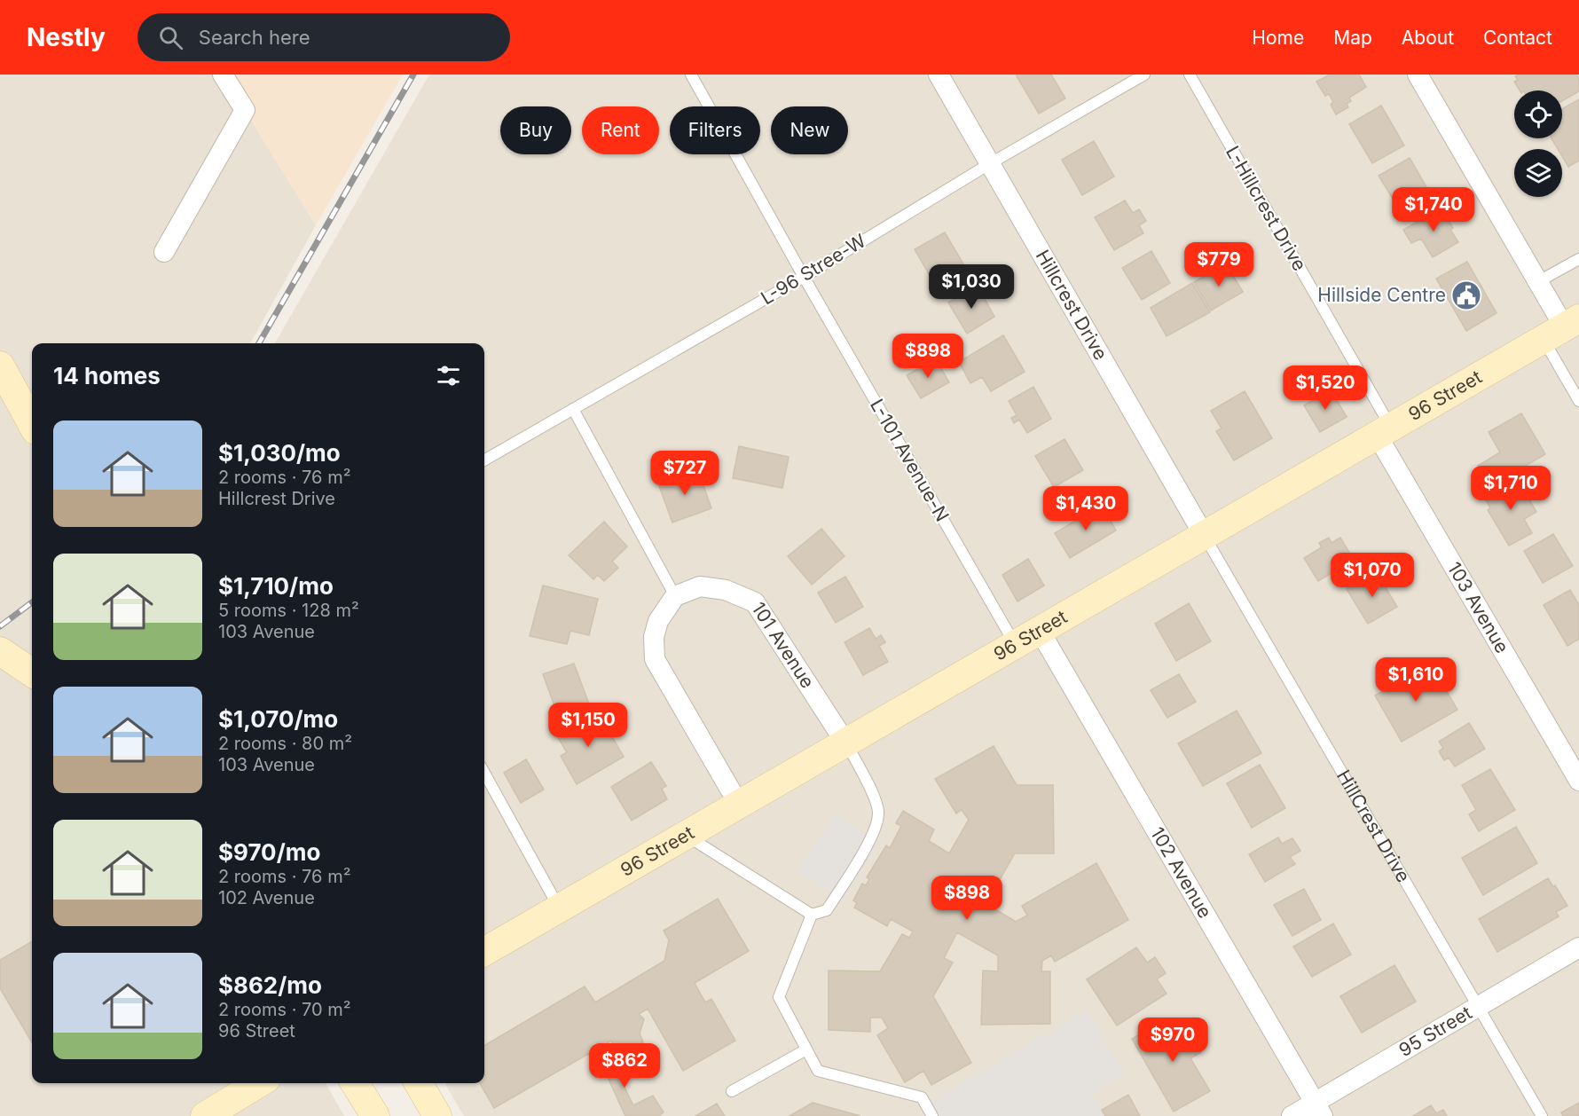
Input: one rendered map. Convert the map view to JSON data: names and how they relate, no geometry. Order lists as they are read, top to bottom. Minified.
{"streets":{"street":["Hillcrest Drive","96 Street","103 Avenue","101 Avenue","102 Avenue","95 Street"],"lane":["L-Hillcrest Drive","L-96 Stree-W","L-101 Avenue-N","HillCrest Drive"]},"crossings":[["L-Hillcrest Drive","96 Street"],["L-Hillcrest Drive","103 Avenue"],["L-96 Stree-W","Hillcrest Drive"],["L-96 Stree-W","L-101 Avenue-N"],["Hillcrest Drive","96 Street"],["Hillcrest Drive","HillCrest Drive"],["96 Street","L-101 Avenue-N"],["96 Street","103 Avenue"],["96 Street","101 Avenue"],["96 Street","HillCrest Drive"],["96 Street","102 Avenue"],["HillCrest Drive","95 Street"],["102 Avenue","95 Street"]],"places":{"public building":["Hillside Centre"]},"page":{"header":"Nestly","search":"Search here","nav":["Home","Map","About","Contact"],"chip":["Buy","Rent","Filters","New"],"price":["$1,740","$779","$1,030","$898","$1,520","$727","$1,710","$1,430","$1,070","$1,610","$1,150","$898","$970","$862"],"heading":"14 homes","list":[{"name":"$1,030/mo","note":"2 rooms · 76 m² · Hillcrest Drive"},{"name":"$1,710/mo","note":"5 rooms · 128 m² · 103 Avenue"},{"name":"$1,070/mo","note":"2 rooms · 80 m² · 103 Avenue"},{"name":"$970/mo","note":"2 rooms · 76 m² · 102 Avenue"},{"name":"$862/mo","note":"2 rooms · 70 m² · 96 Street"}]}}
